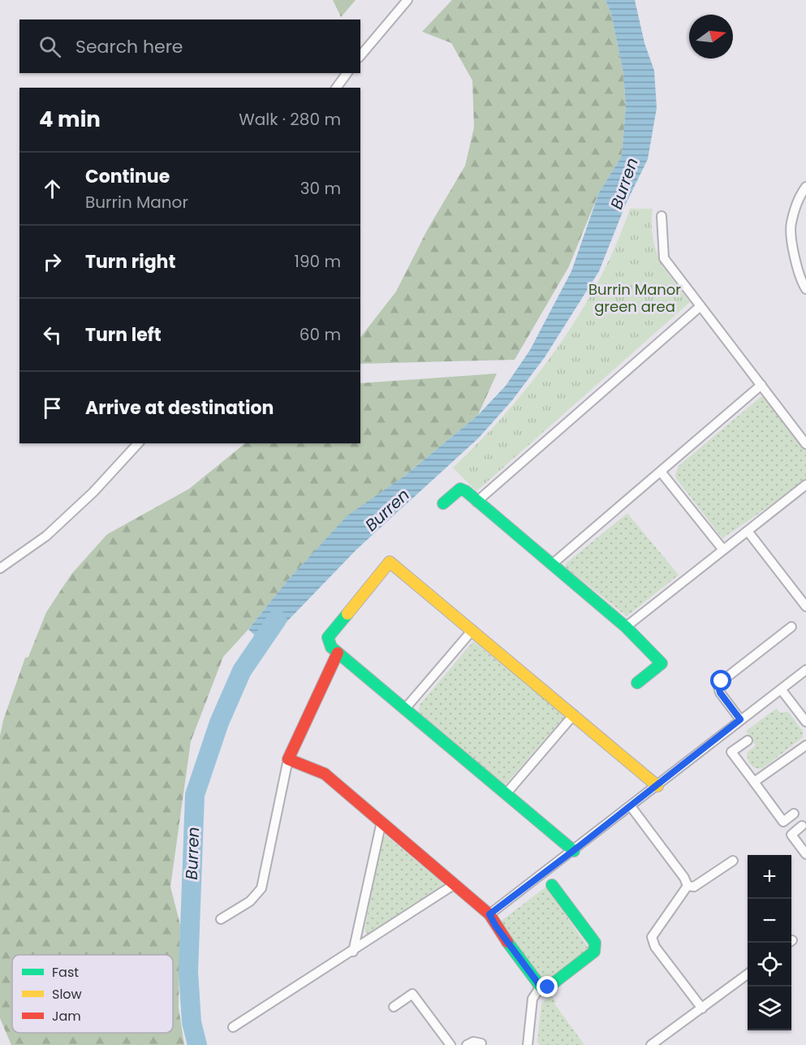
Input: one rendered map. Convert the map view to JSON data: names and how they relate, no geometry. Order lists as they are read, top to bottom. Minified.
{"water":["Burren"],"parks":["Burrin Manor green area"],"legend":["Fast","Slow","Jam"],"north":"right","page":{"search":"Search here","heading":["4 min","Walk · 280 m"],"list":[["Continue","Burrin Manor","30 m"],["Turn right","190 m"],["Turn left","60 m"],"Arrive at destination"],"map_buttons":["+","−"]}}
